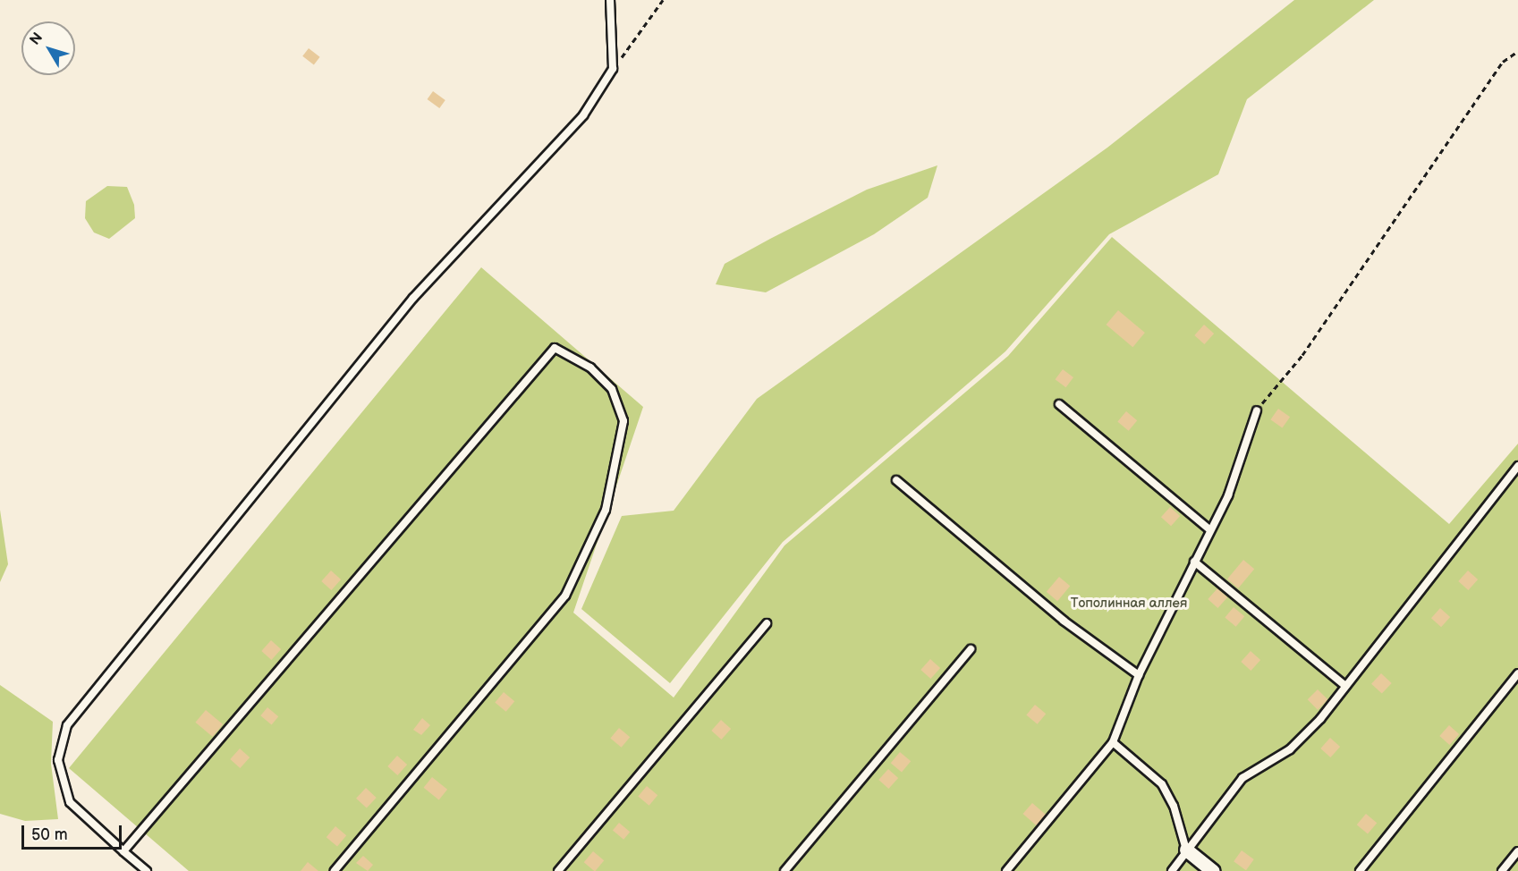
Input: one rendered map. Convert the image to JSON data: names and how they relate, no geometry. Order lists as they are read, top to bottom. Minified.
{"parks":["Тополинная аллея"],"scale_bar":"50 m","north":"top left"}
